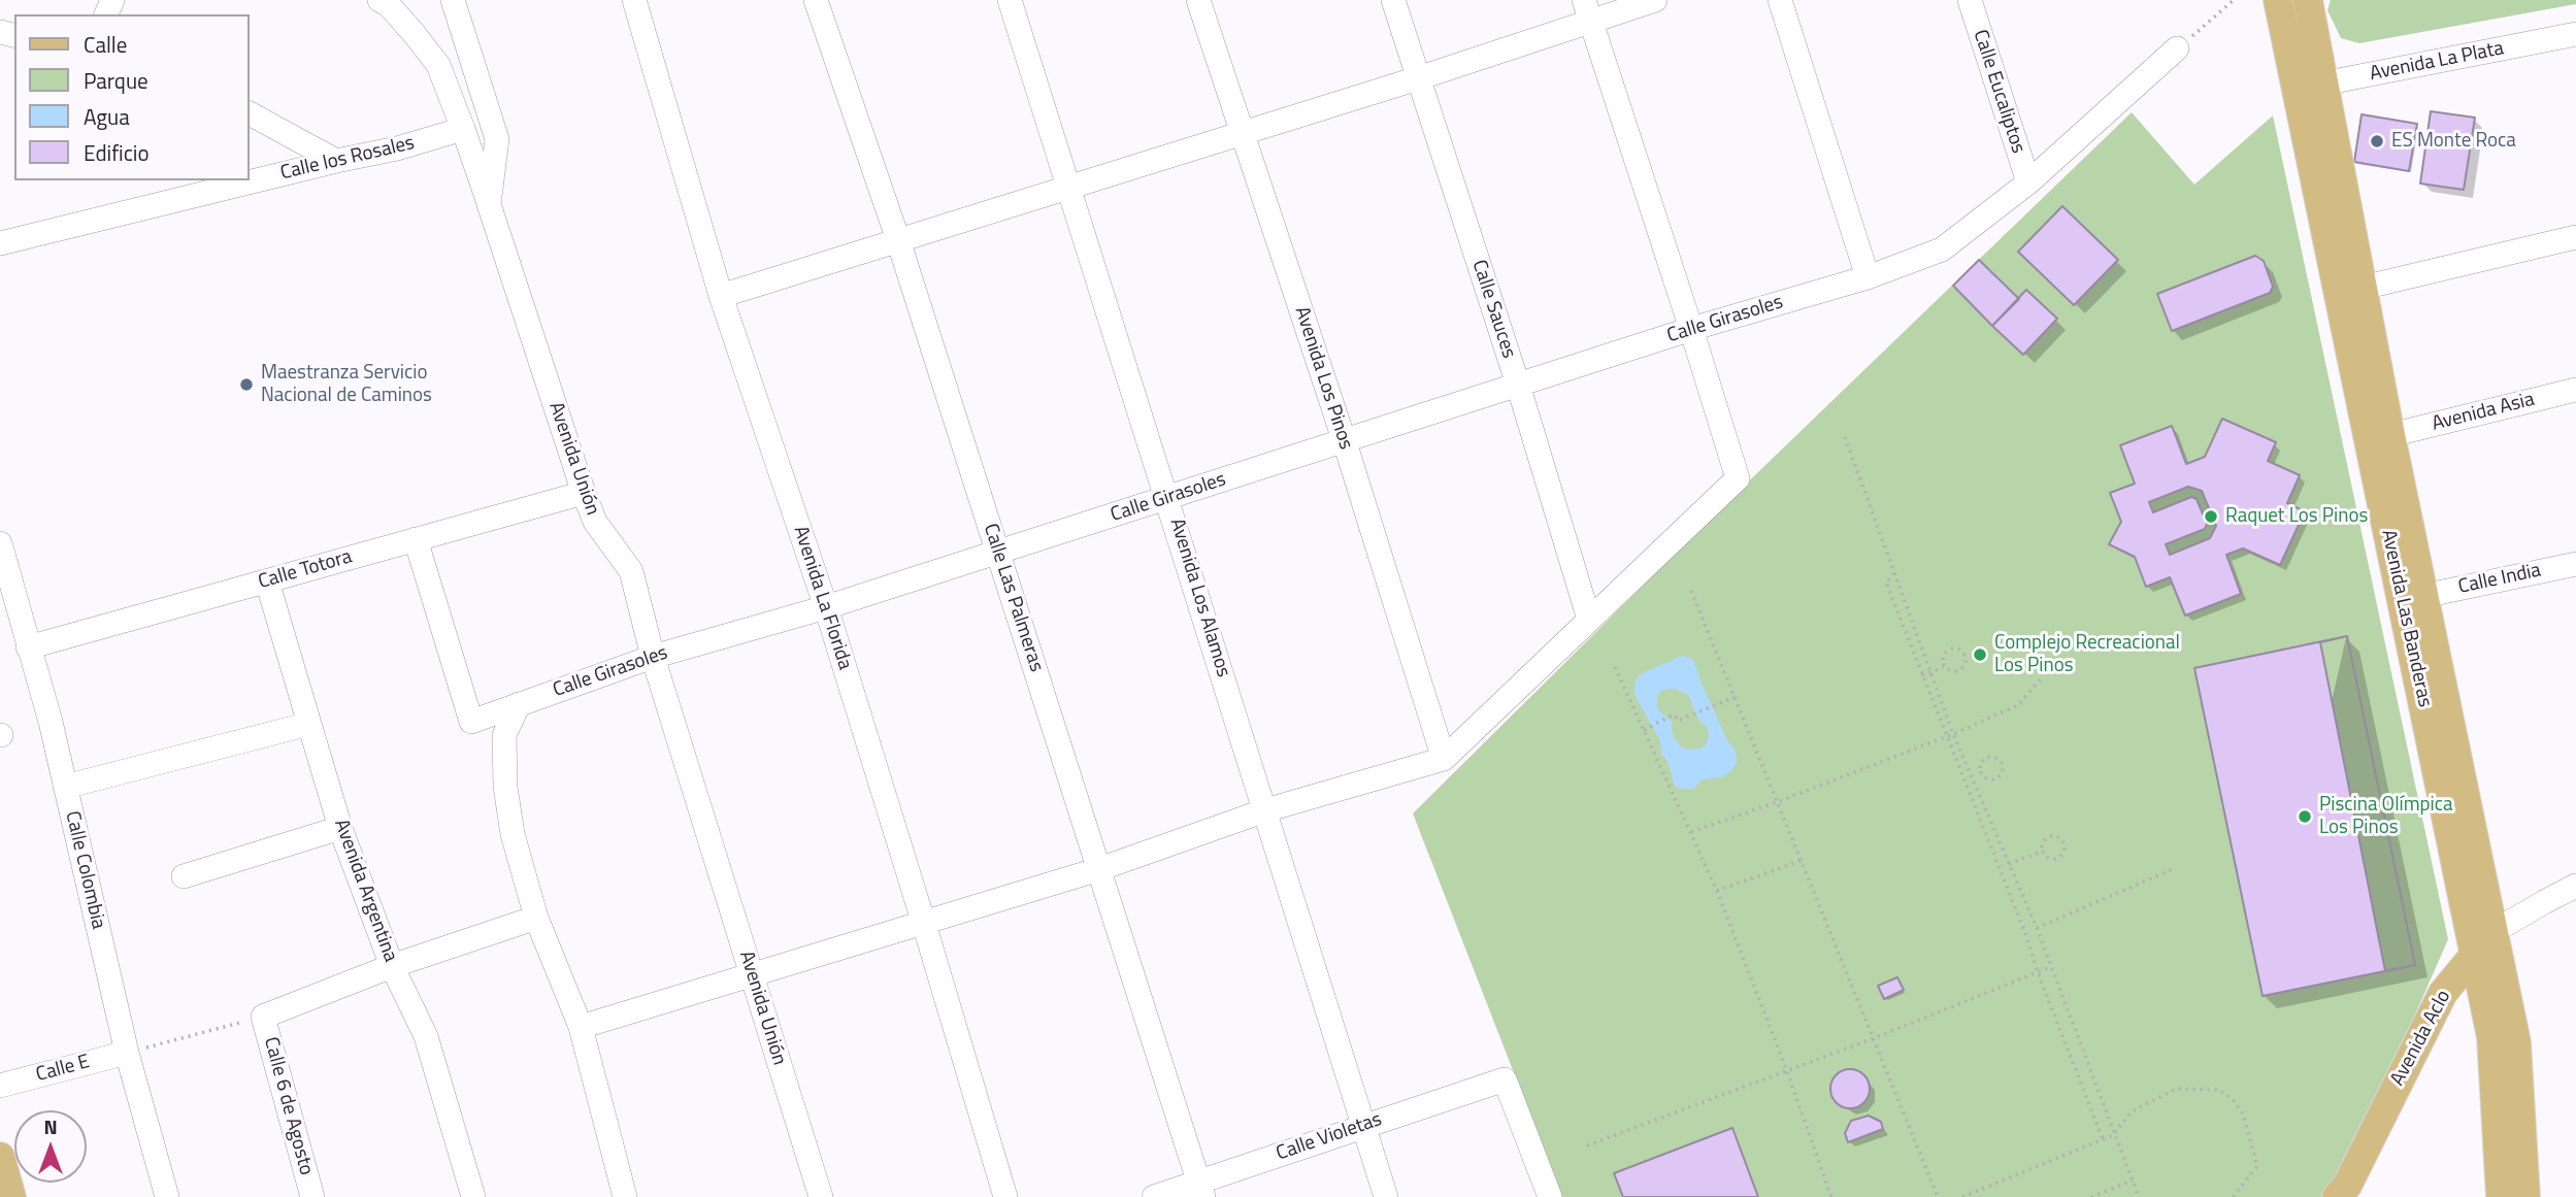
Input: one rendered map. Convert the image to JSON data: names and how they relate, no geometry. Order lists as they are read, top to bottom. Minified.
{"streets":{"main road":["Avenida Las Banderas","Avenida Aclo"],"street":["Avenida La Plata","Calle Eucaliptos","Calle los Rosales","Calle Sauces","Calle Girasoles","Avenida Los Pinos","Avenida Asia","Avenida Unión","Calle Totora","Calle India","Avenida La Florida","Calle Las Palmeras","Avenida Los Alamos","Calle Colombia","Avenida Argentina","Calle E","Calle 6 de Agosto","Calle Violetas"]},"crossings":[["Avenida La Plata","Avenida Las Banderas"],["Calle Eucaliptos","Calle Girasoles"],["Calle Sauces","Calle Girasoles"],["Calle Girasoles","Avenida Los Pinos"],["Calle Girasoles","Avenida Unión"],["Calle Girasoles","Calle Totora"],["Calle Girasoles","Avenida La Florida"],["Calle Girasoles","Calle Las Palmeras"],["Calle Girasoles","Avenida Los Alamos"],["Avenida Asia","Avenida Las Banderas"],["Avenida Unión","Calle Totora"],["Calle Totora","Calle Colombia"],["Calle Totora","Avenida Argentina"],["Calle India","Avenida Las Banderas"],["Calle Las Palmeras","Calle Violetas"],["Avenida Los Alamos","Calle Violetas"],["Avenida Las Banderas","Avenida Aclo"],["Calle Colombia","Calle E"]],"places":["ES Monte Roca","Maestranza Servicio Nacional de Caminos","Raquet Los Pinos","Complejo Recreacional Los Pinos","Piscina Olímpica Los Pinos"],"legend":["Calle","Parque","Agua","Edificio"],"north":"top"}
